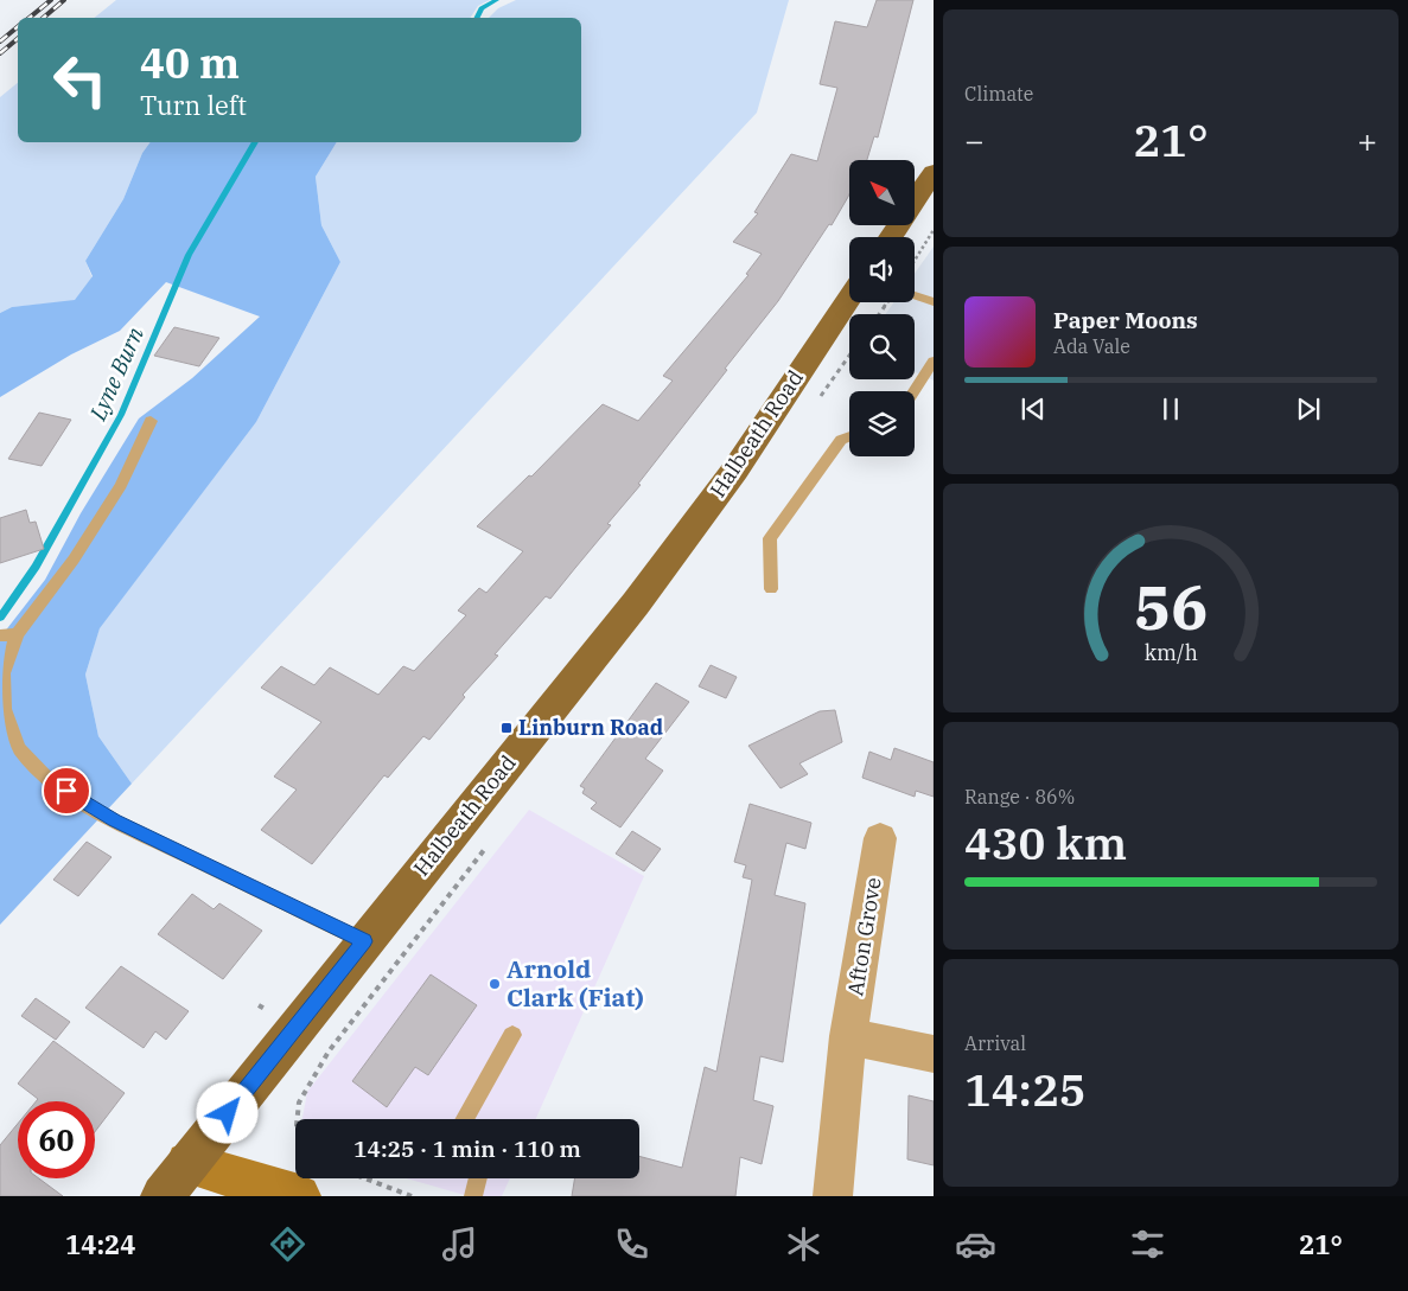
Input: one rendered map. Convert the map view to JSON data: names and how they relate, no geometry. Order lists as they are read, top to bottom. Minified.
{"streets":{"main road":["Halbeath Road"],"street":["Afton Grove"]},"water":["Lyne Burn"],"places":{"transit":["Linburn Road"],"other":["Arnold Clark (Fiat)"]},"north":"top left","page":{"tile":["Climate",["Range · 86%","430 km"],["Arrival","14:25"]],"turn":["40 m","Turn left"],"heat":["−","21°","+"],"song":["Paper Moons","Ada Vale"],"limit":"60","trip":"14:25 · 1 min · 110 m","tabs":["14:24","21°"],"gauge":["56","km/h"]}}
